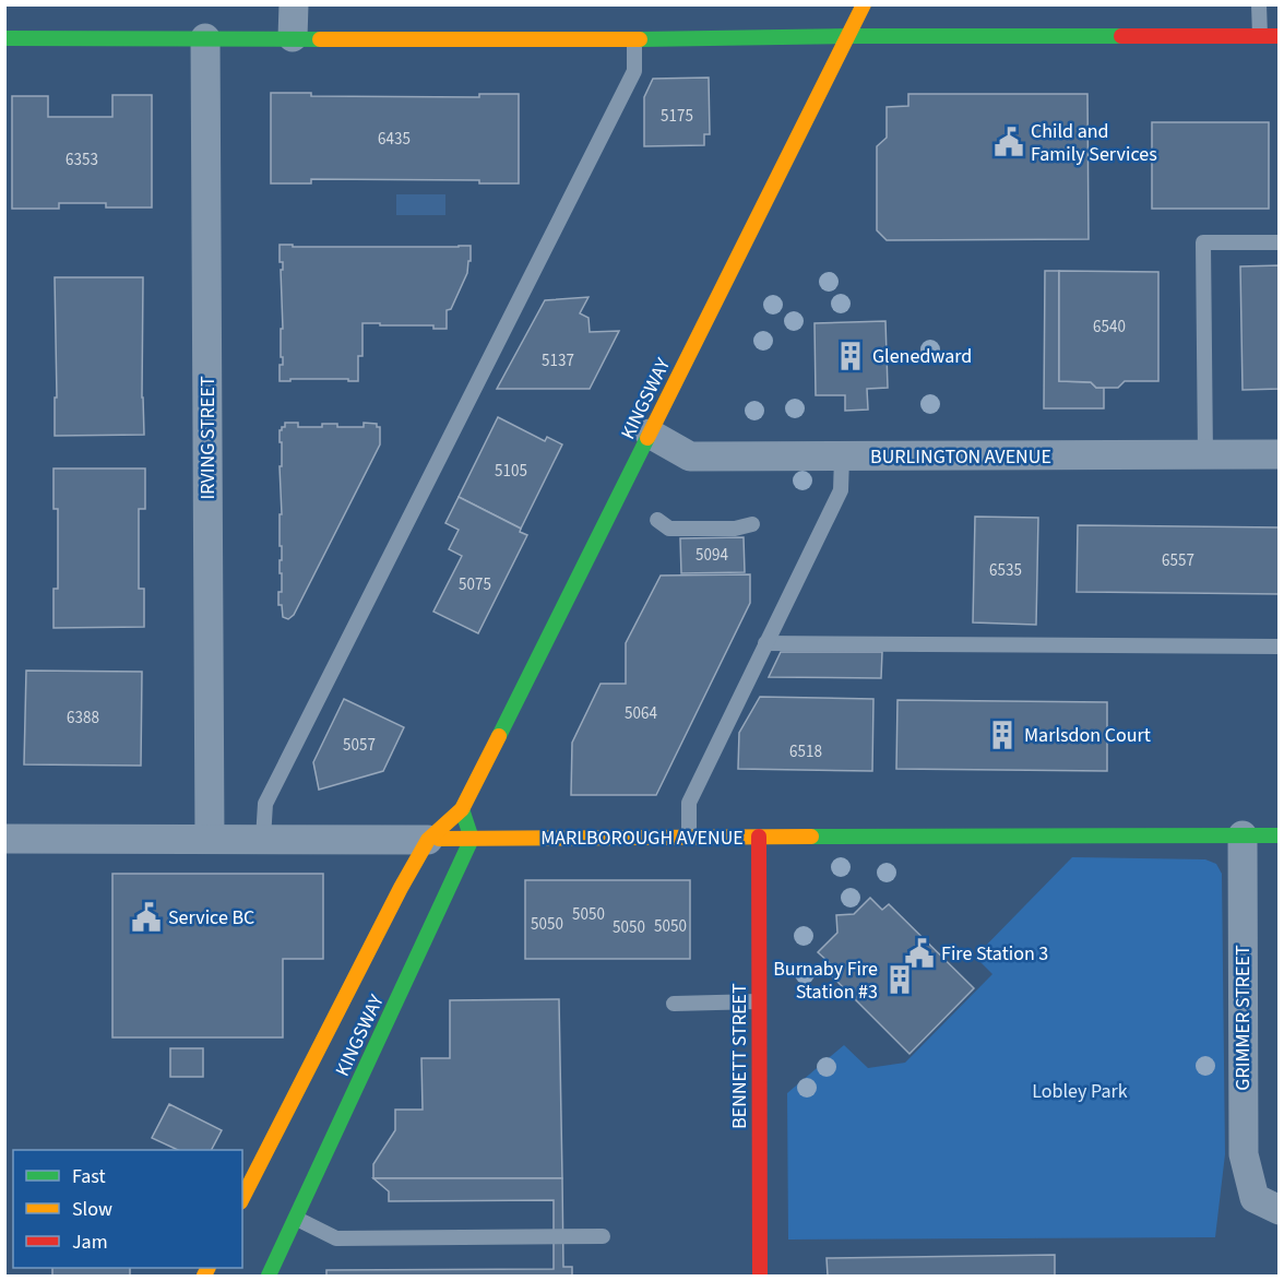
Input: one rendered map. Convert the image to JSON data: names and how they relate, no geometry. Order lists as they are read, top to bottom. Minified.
{"streets":{"main road":["KINGSWAY","MARLBOROUGH AVENUE","BENNETT STREET"],"street":["IRVING STREET","BURLINGTON AVENUE","GRIMMER STREET"]},"crossings":[["KINGSWAY","BURLINGTON AVENUE"],["KINGSWAY","MARLBOROUGH AVENUE"],["IRVING STREET","MARLBOROUGH AVENUE"],["MARLBOROUGH AVENUE","GRIMMER STREET"],["MARLBOROUGH AVENUE","BENNETT STREET"]],"parks":["Lobley Park"],"places":{"public building":["Child and Family Services","Service BC","Fire Station 3"],"building":["Glenedward","Marlsdon Court","Burnaby Fire Station #3"]},"house_numbers":["5175","6435","6353","6540","5137","5105","5094","6557","6535","5075","5064","6388","5057","6518","5050","5050","5050","5050"],"legend":["Fast","Slow","Jam"]}
